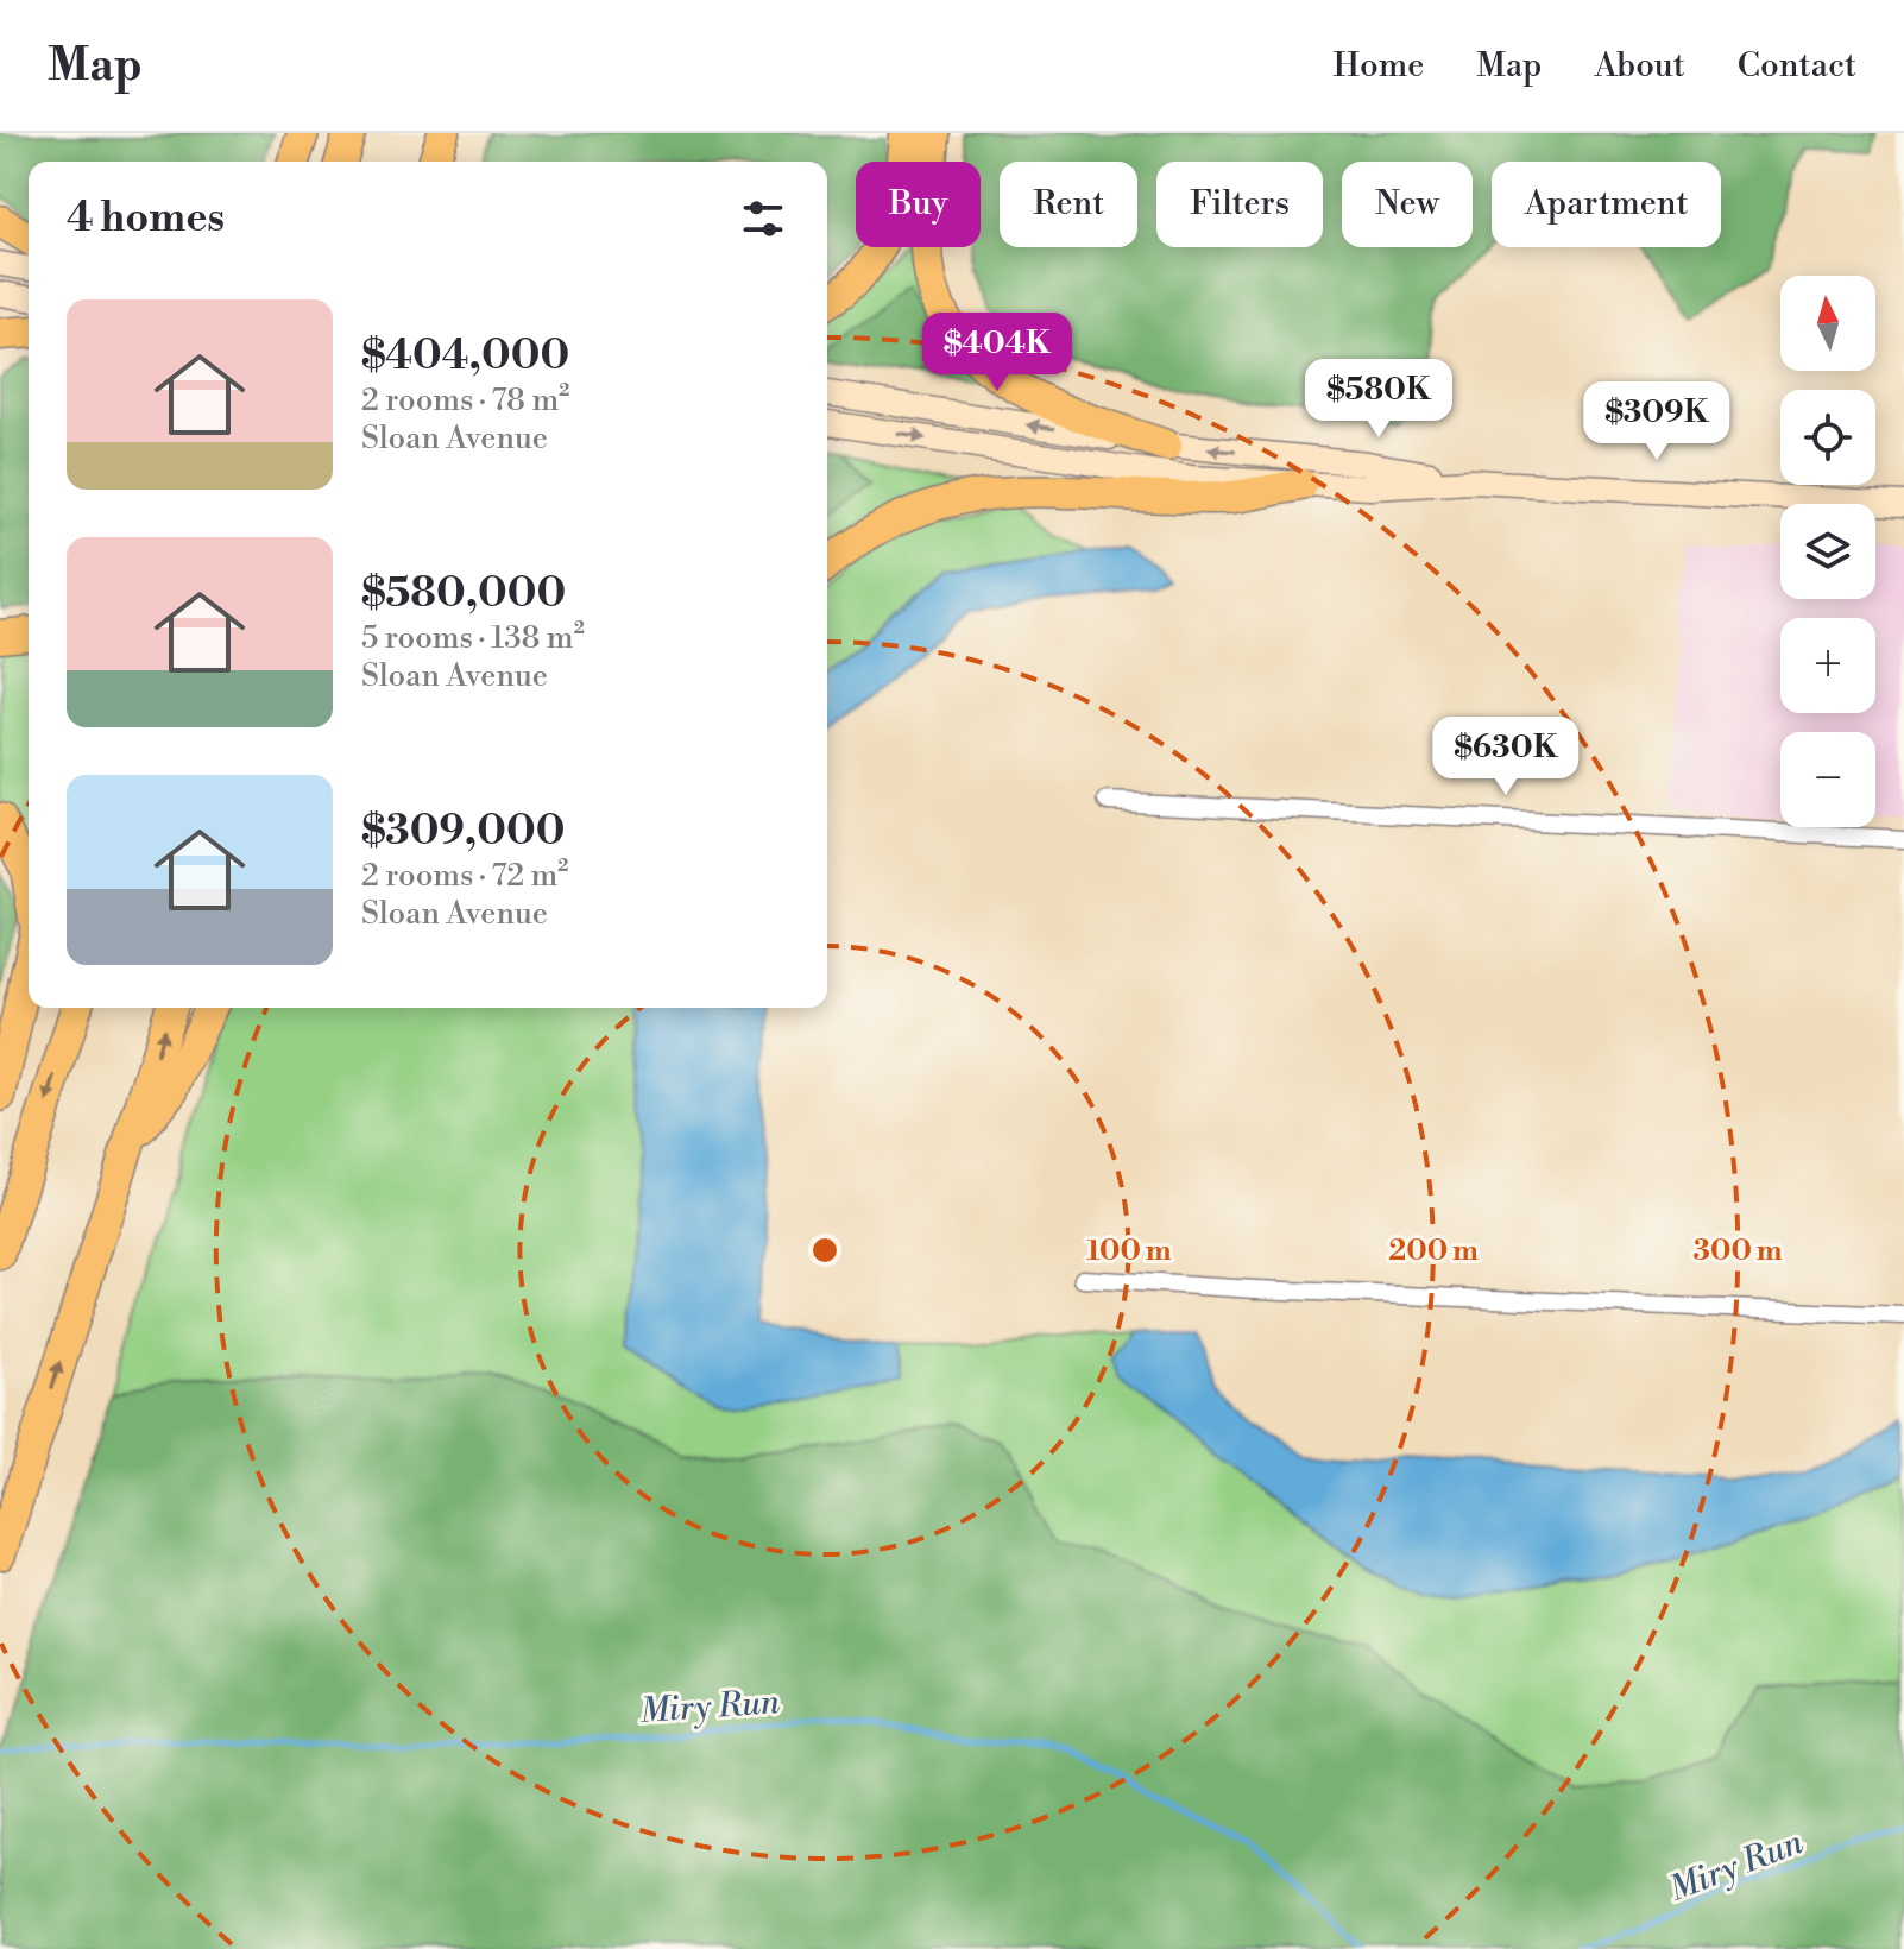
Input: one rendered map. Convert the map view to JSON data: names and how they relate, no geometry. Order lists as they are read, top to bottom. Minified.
{"water":["Miry Run"],"north":"top","page":{"header":"Map","nav":["Home","Map","About","Contact"],"chip":["Buy","Rent","Filters","New","Apartment"],"heading":"4 homes","map_buttons":["+","−"],"list":[{"name":"$404,000","note":"2 rooms · 78 m² · Sloan Avenue"},{"name":"$580,000","note":"5 rooms · 138 m² · Sloan Avenue"},{"name":"$309,000","note":"2 rooms · 72 m² · Sloan Avenue"}],"price":["$404K","$580K","$309K","$630K"]},"rings":["100 m","200 m","300 m"]}
